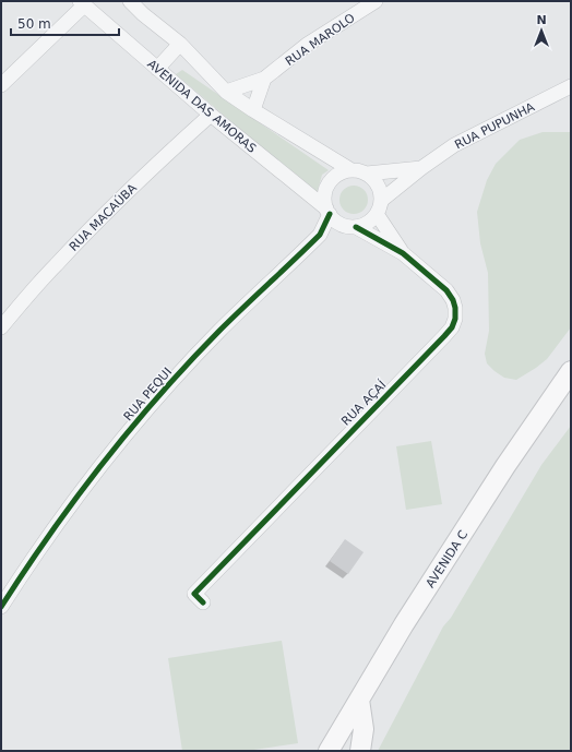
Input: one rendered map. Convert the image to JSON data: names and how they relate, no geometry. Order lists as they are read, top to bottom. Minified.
{"streets":{"street":["RUA MAROLO","AVENIDA DAS AMORAS","RUA PUPUNHA","RUA MACAÚBA","RUA PEQUI","RUA AÇAÍ","AVENIDA C"]},"crossings":[["AVENIDA DAS AMORAS","RUA PUPUNHA"],["AVENIDA DAS AMORAS","RUA MACAÚBA"],["AVENIDA DAS AMORAS","RUA PEQUI"],["AVENIDA DAS AMORAS","RUA AÇAÍ"],["RUA PUPUNHA","RUA PEQUI"],["RUA PUPUNHA","RUA AÇAÍ"],["RUA PEQUI","RUA AÇAÍ"]],"scale_bar":"50 m","north":"top"}
